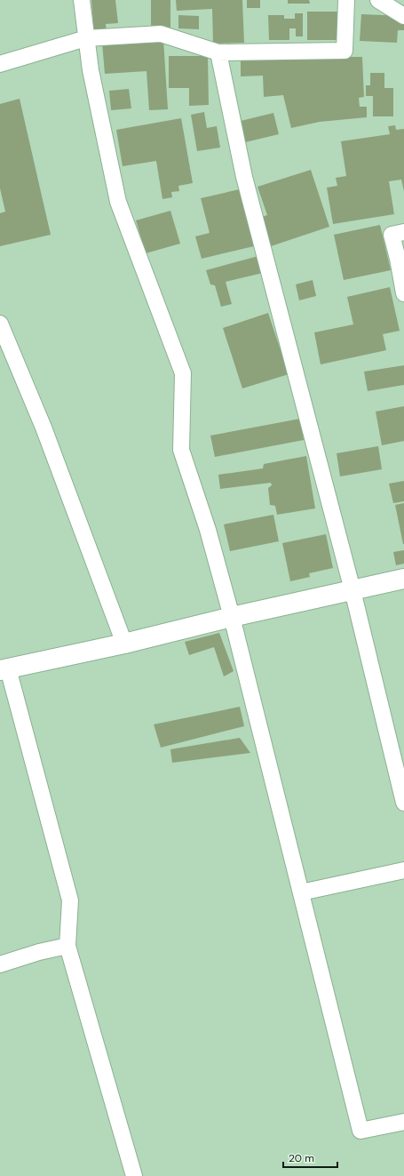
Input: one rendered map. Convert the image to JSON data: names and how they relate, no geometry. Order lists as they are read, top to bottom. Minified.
{"scale_bar":"20 m"}
